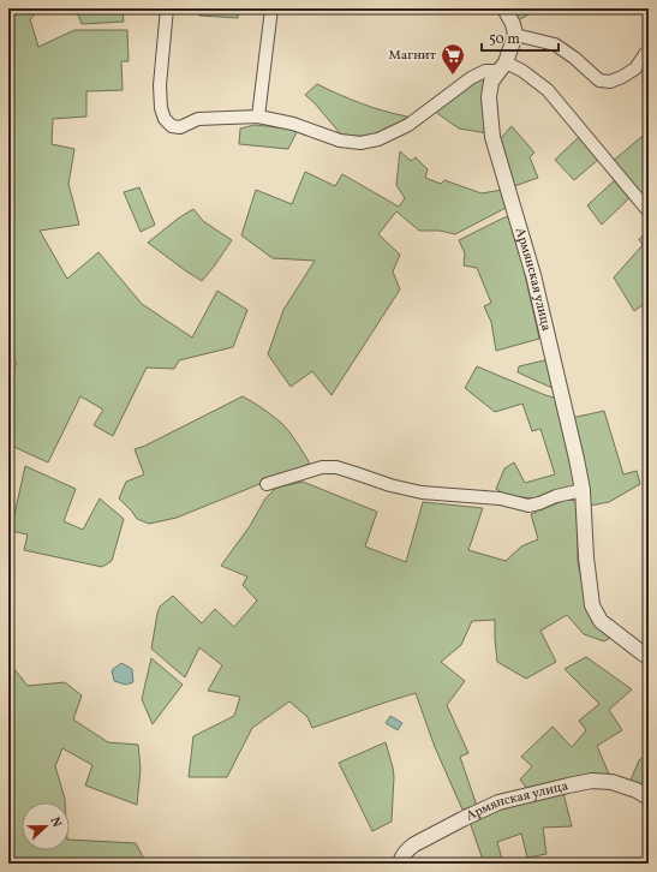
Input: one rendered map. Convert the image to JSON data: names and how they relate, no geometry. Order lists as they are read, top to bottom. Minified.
{"streets":{"street":["Армянская улица"]},"places":{"supermarket":["Магнит"]},"scale_bar":"50 m","north":"right"}
